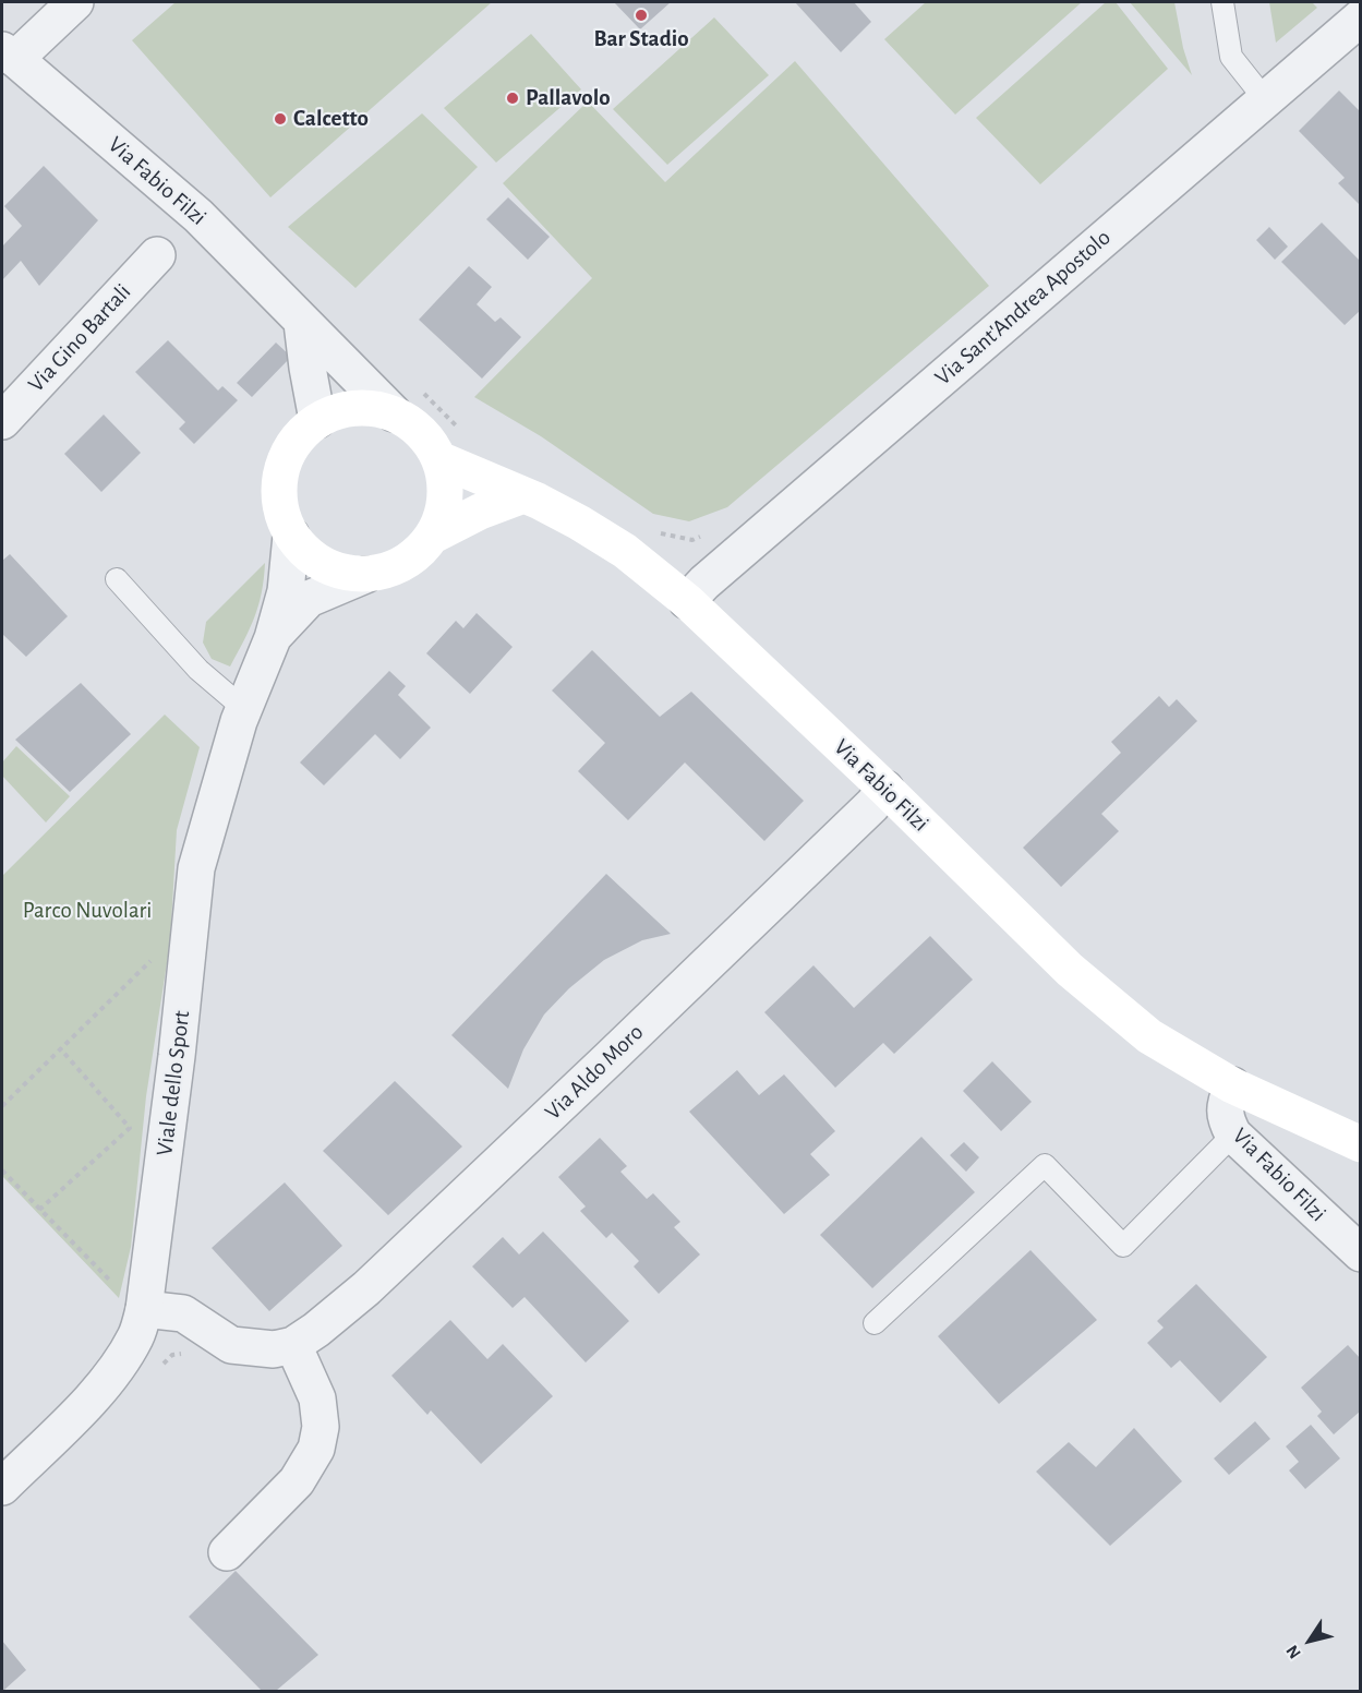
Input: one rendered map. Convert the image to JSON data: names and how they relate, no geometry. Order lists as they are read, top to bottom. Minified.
{"streets":{"main road":["Via Fabio Filzi"],"street":["Via Sant'Andrea Apostolo","Via Gino Bartali","Via Aldo Moro","Viale dello Sport"]},"crossings":[["Via Fabio Filzi","Via Sant'Andrea Apostolo"],["Via Fabio Filzi","Via Aldo Moro"],["Via Fabio Filzi","Viale dello Sport"],["Via Aldo Moro","Viale dello Sport"]],"parks":["Parco Nuvolari"],"places":["Bar Stadio","Pallavolo","Calcetto"],"north":"bottom left"}
